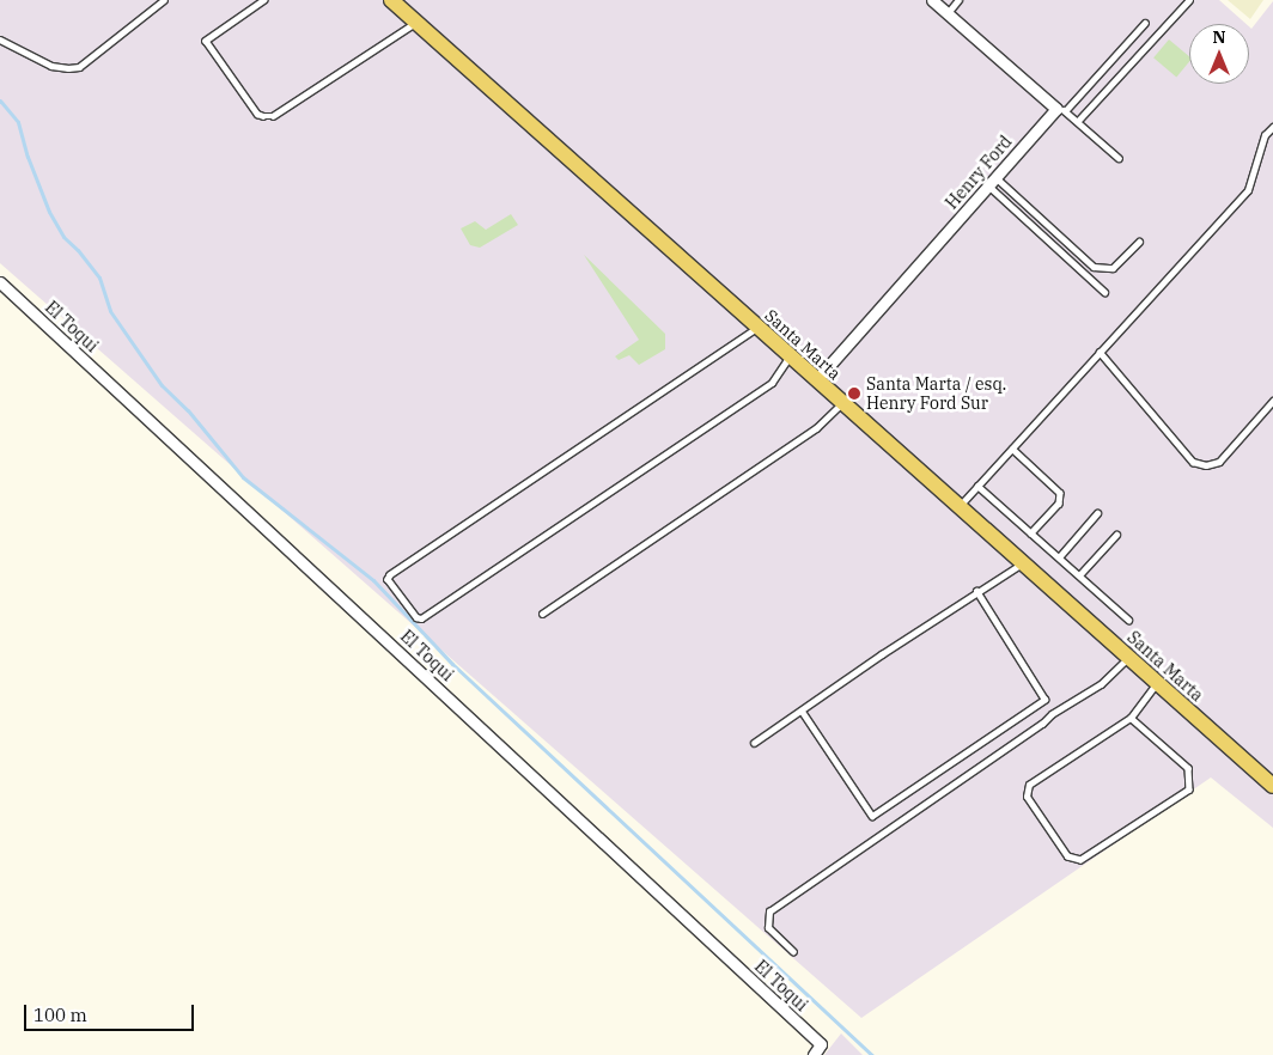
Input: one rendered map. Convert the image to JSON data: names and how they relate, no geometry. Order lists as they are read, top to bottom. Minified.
{"streets":{"main road":["Santa Marta"],"street":["Henry Ford","El Toqui"]},"crossings":[["Henry Ford","Santa Marta"]],"places":["Santa Marta / esq. Henry Ford Sur"],"scale_bar":"100 m","north":"top"}
